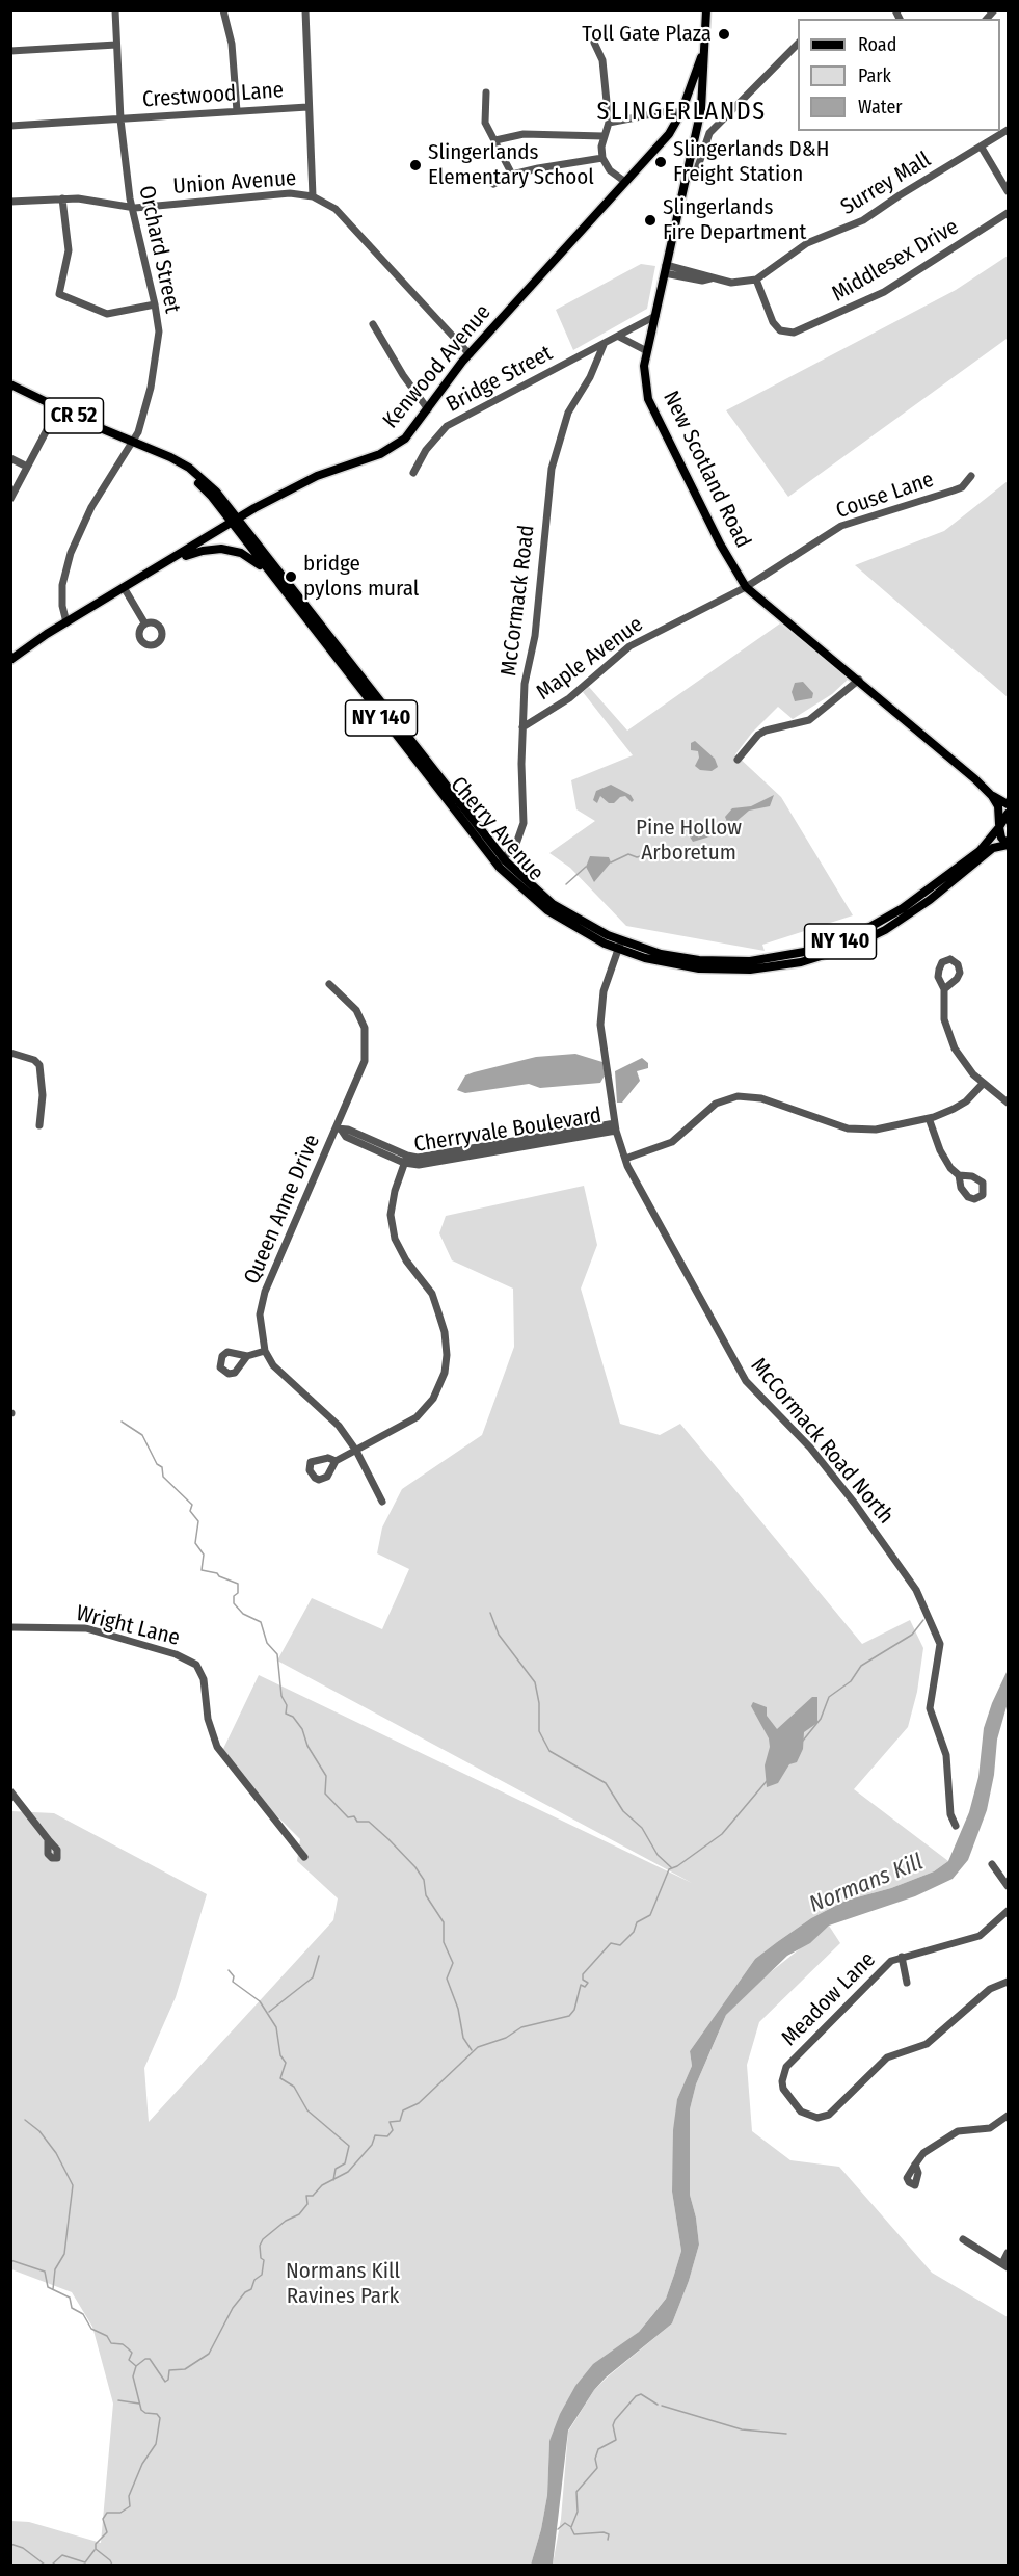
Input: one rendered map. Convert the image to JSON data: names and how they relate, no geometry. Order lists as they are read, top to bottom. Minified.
{"streets":{"main road":["Kenwood Avenue","CR 52","New Scotland Road","NY 140","Cherry Avenue"],"street":["Crestwood Lane","Union Avenue","Surrey Mall","Orchard Street","Middlesex Drive","Bridge Street","Couse Lane","McCormack Road","Maple Avenue","Cherryvale Boulevard","Queen Anne Drive","McCormack Road North","Wright Lane","Meadow Lane"]},"crossings":[["Crestwood Lane","Orchard Street"],["Union Avenue","Orchard Street"],["Union Avenue","Kenwood Avenue"],["Surrey Mall","Middlesex Drive"],["Orchard Street","Kenwood Avenue"],["Orchard Street","Cherry Avenue"],["Kenwood Avenue","New Scotland Road"],["Kenwood Avenue","NY 140"],["Kenwood Avenue","Cherry Avenue"],["Bridge Street","New Scotland Road"],["Bridge Street","McCormack Road"],["New Scotland Road","Couse Lane"],["New Scotland Road","Maple Avenue"],["Couse Lane","Maple Avenue"],["McCormack Road","Maple Avenue"],["McCormack Road","Cherry Avenue"],["NY 140","Cherry Avenue"],["Cherry Avenue","McCormack Road North"],["Cherryvale Boulevard","Queen Anne Drive"],["Cherryvale Boulevard","McCormack Road North"]],"districts":["SLINGERLANDS"],"water":["Normans Kill"],"parks":["Pine Hollow Arboretum","Normans Kill Ravines Park"],"places":["Toll Gate Plaza","Slingerlands D&H Freight Station","Slingerlands Elementary School","Slingerlands Fire Department","bridge pylons mural"],"legend":["Road","Park","Water"]}
